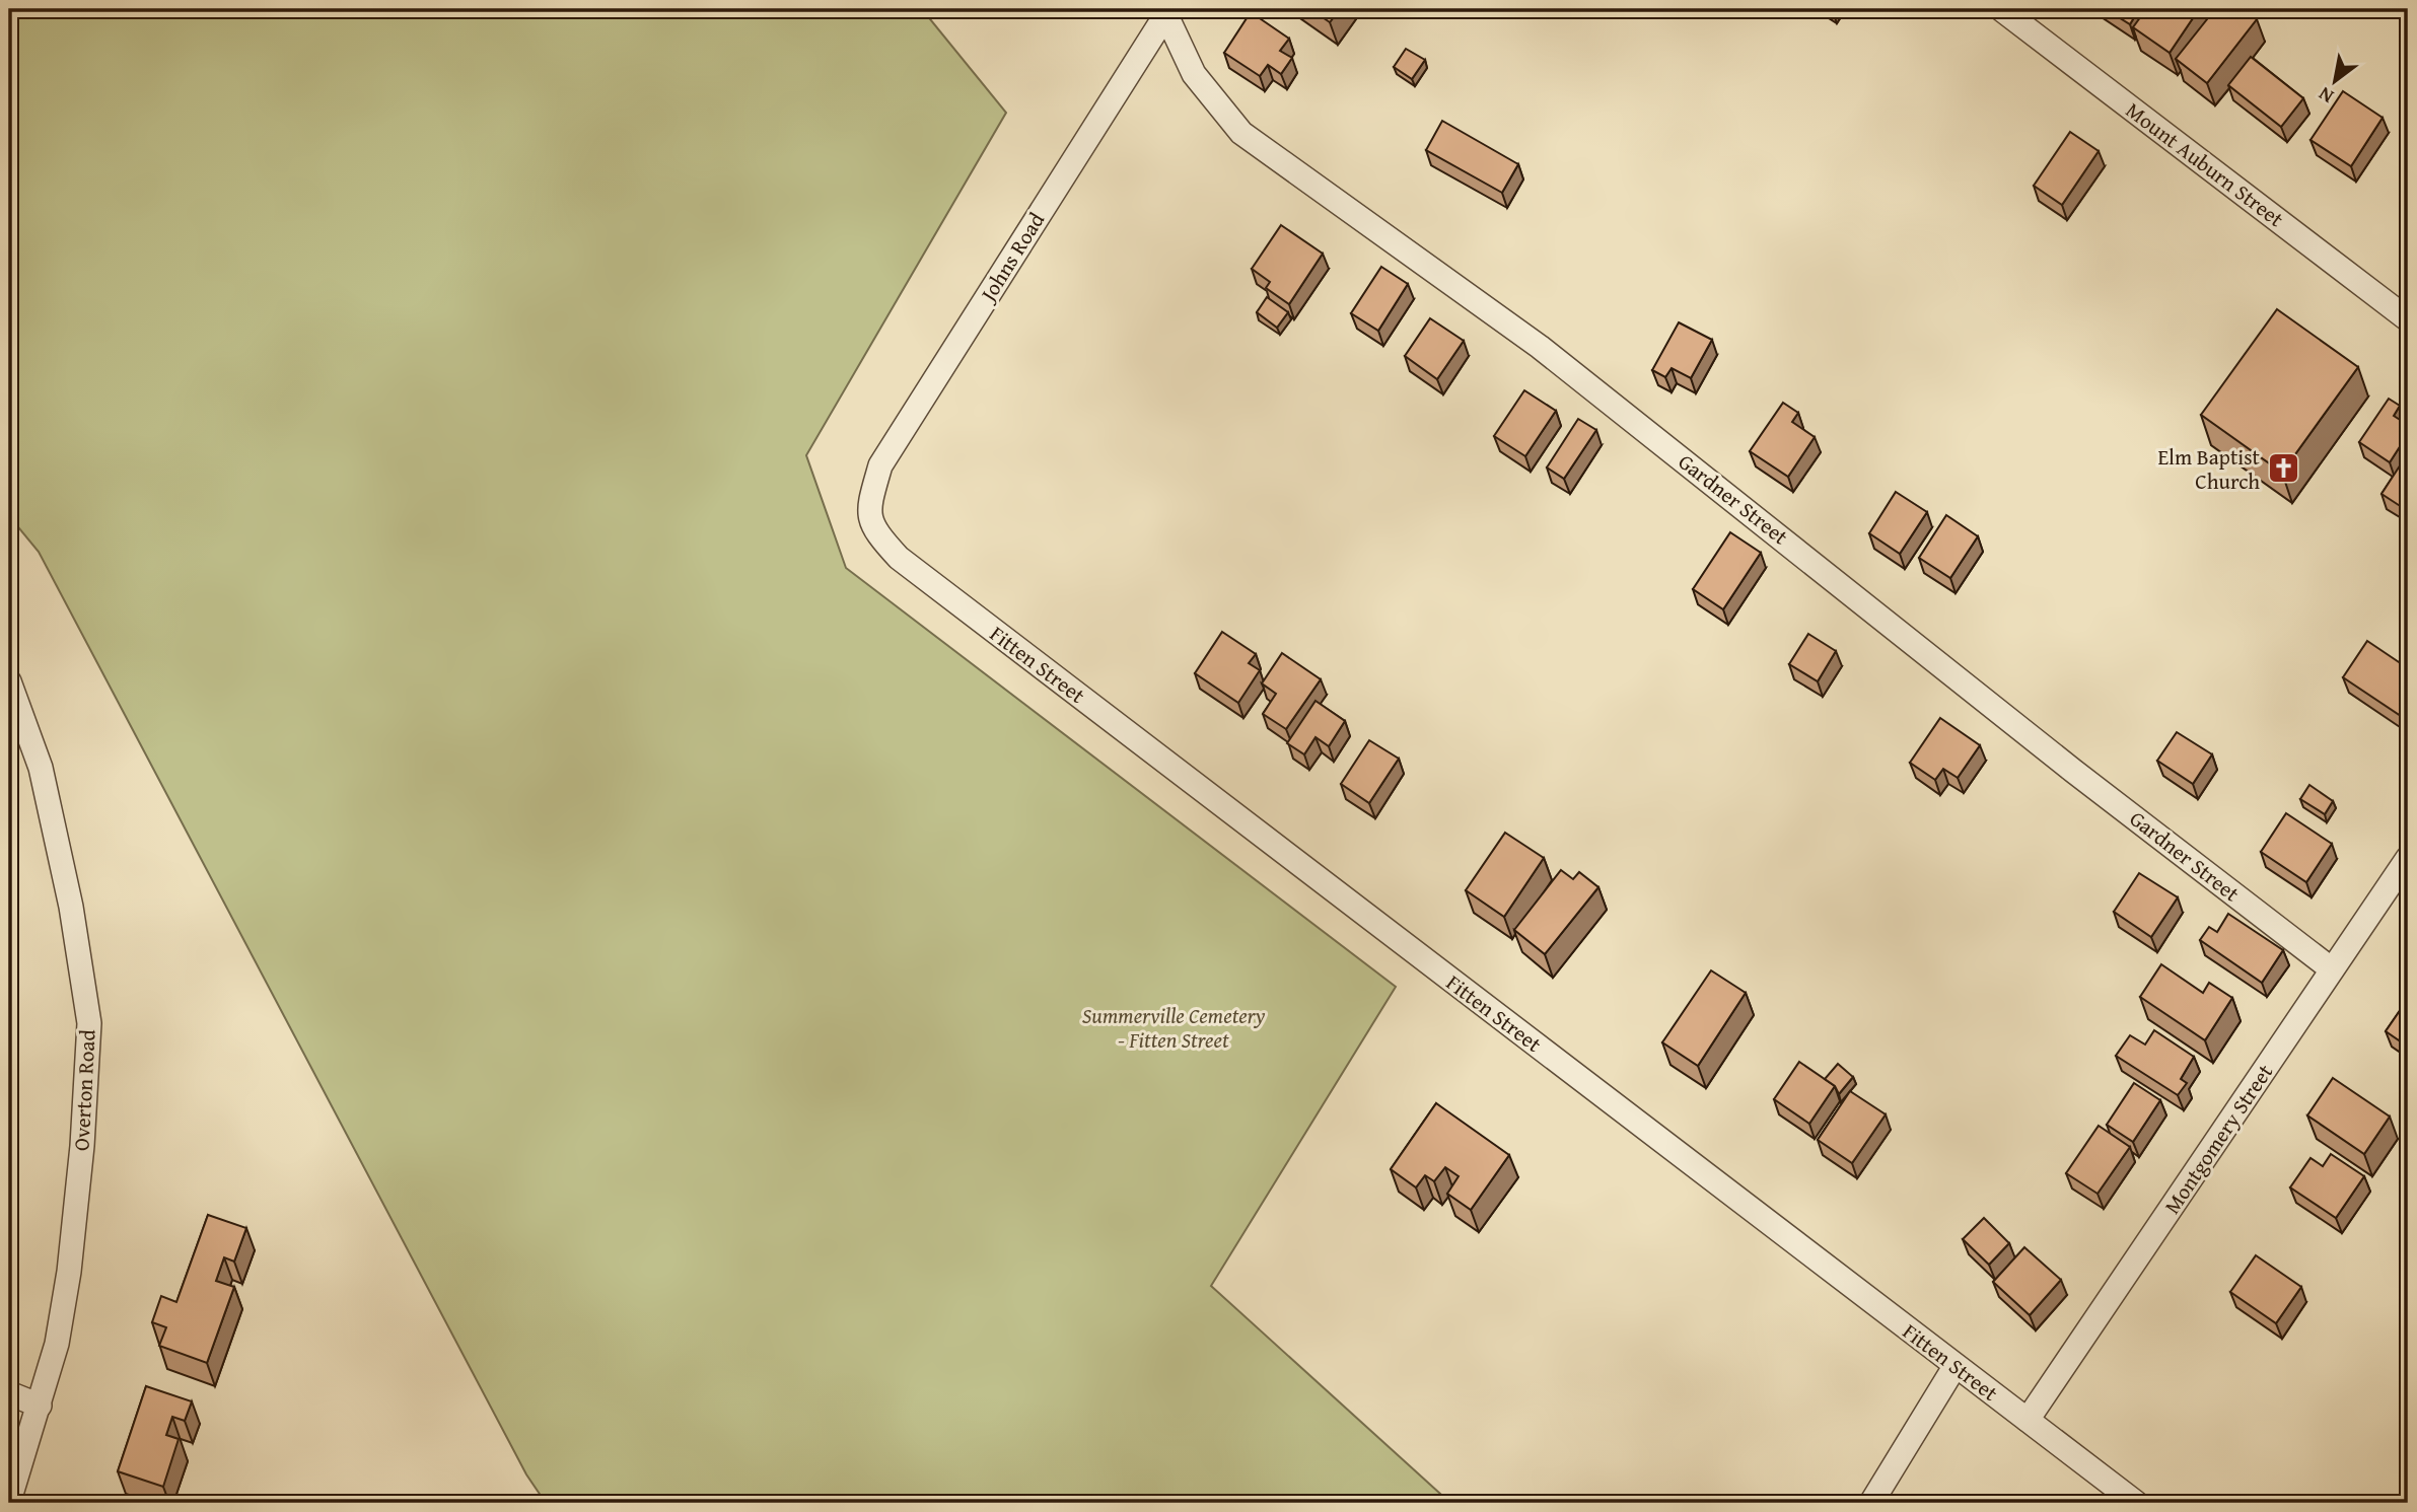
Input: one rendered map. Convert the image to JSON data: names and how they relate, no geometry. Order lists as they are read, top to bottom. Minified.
{"streets":{"street":["Mount Auburn Street","Johns Road","Gardner Street","Fitten Street","Overton Road","Montgomery Street"]},"crossings":[["Johns Road","Gardner Street"],["Johns Road","Fitten Street"],["Gardner Street","Montgomery Street"],["Fitten Street","Montgomery Street"]],"parks":["Summerville Cemetery - Fitten Street"],"places":{"church":["Elm Baptist Church"]},"north":"bottom left"}
